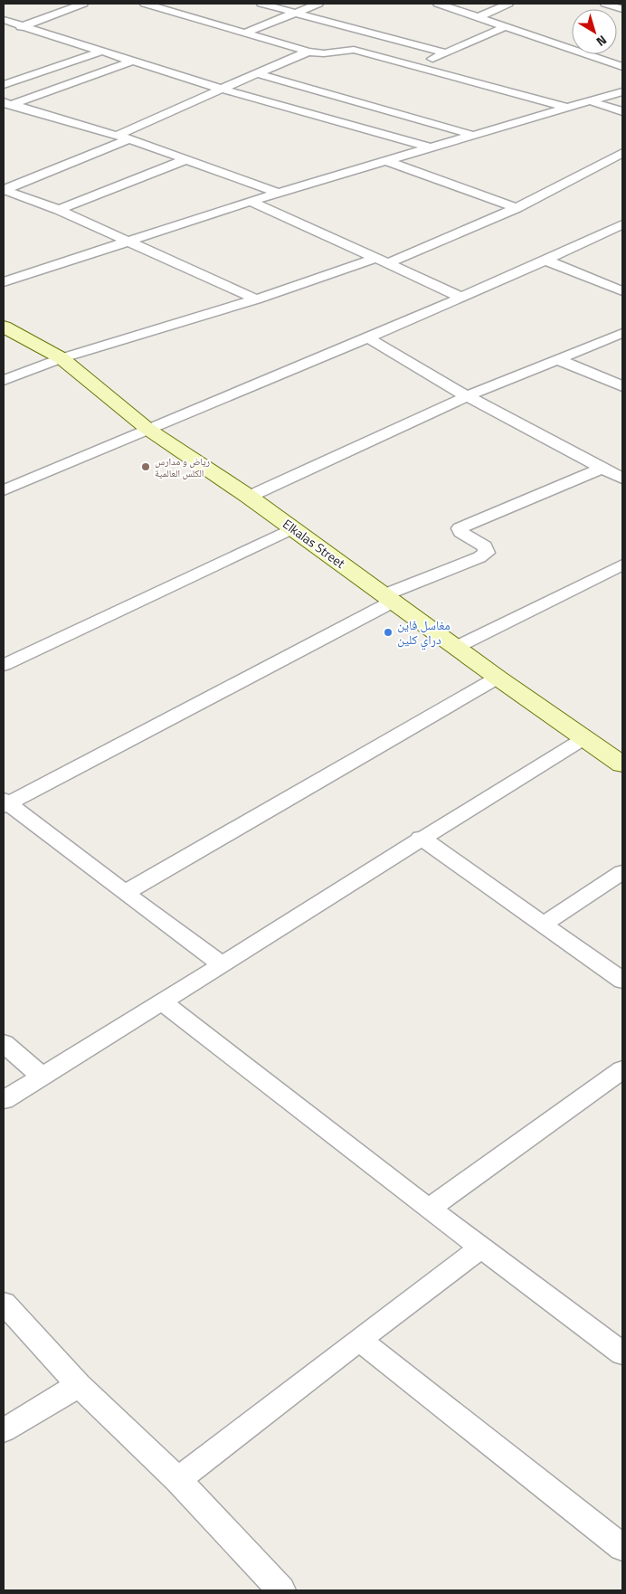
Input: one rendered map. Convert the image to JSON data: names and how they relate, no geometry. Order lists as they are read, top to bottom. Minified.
{"streets":{"street":["Elkalas Street"]},"places":["رياض و مدارس الكلس العالمية","مغاسل فاين دراي كلين"],"north":"bottom right"}
